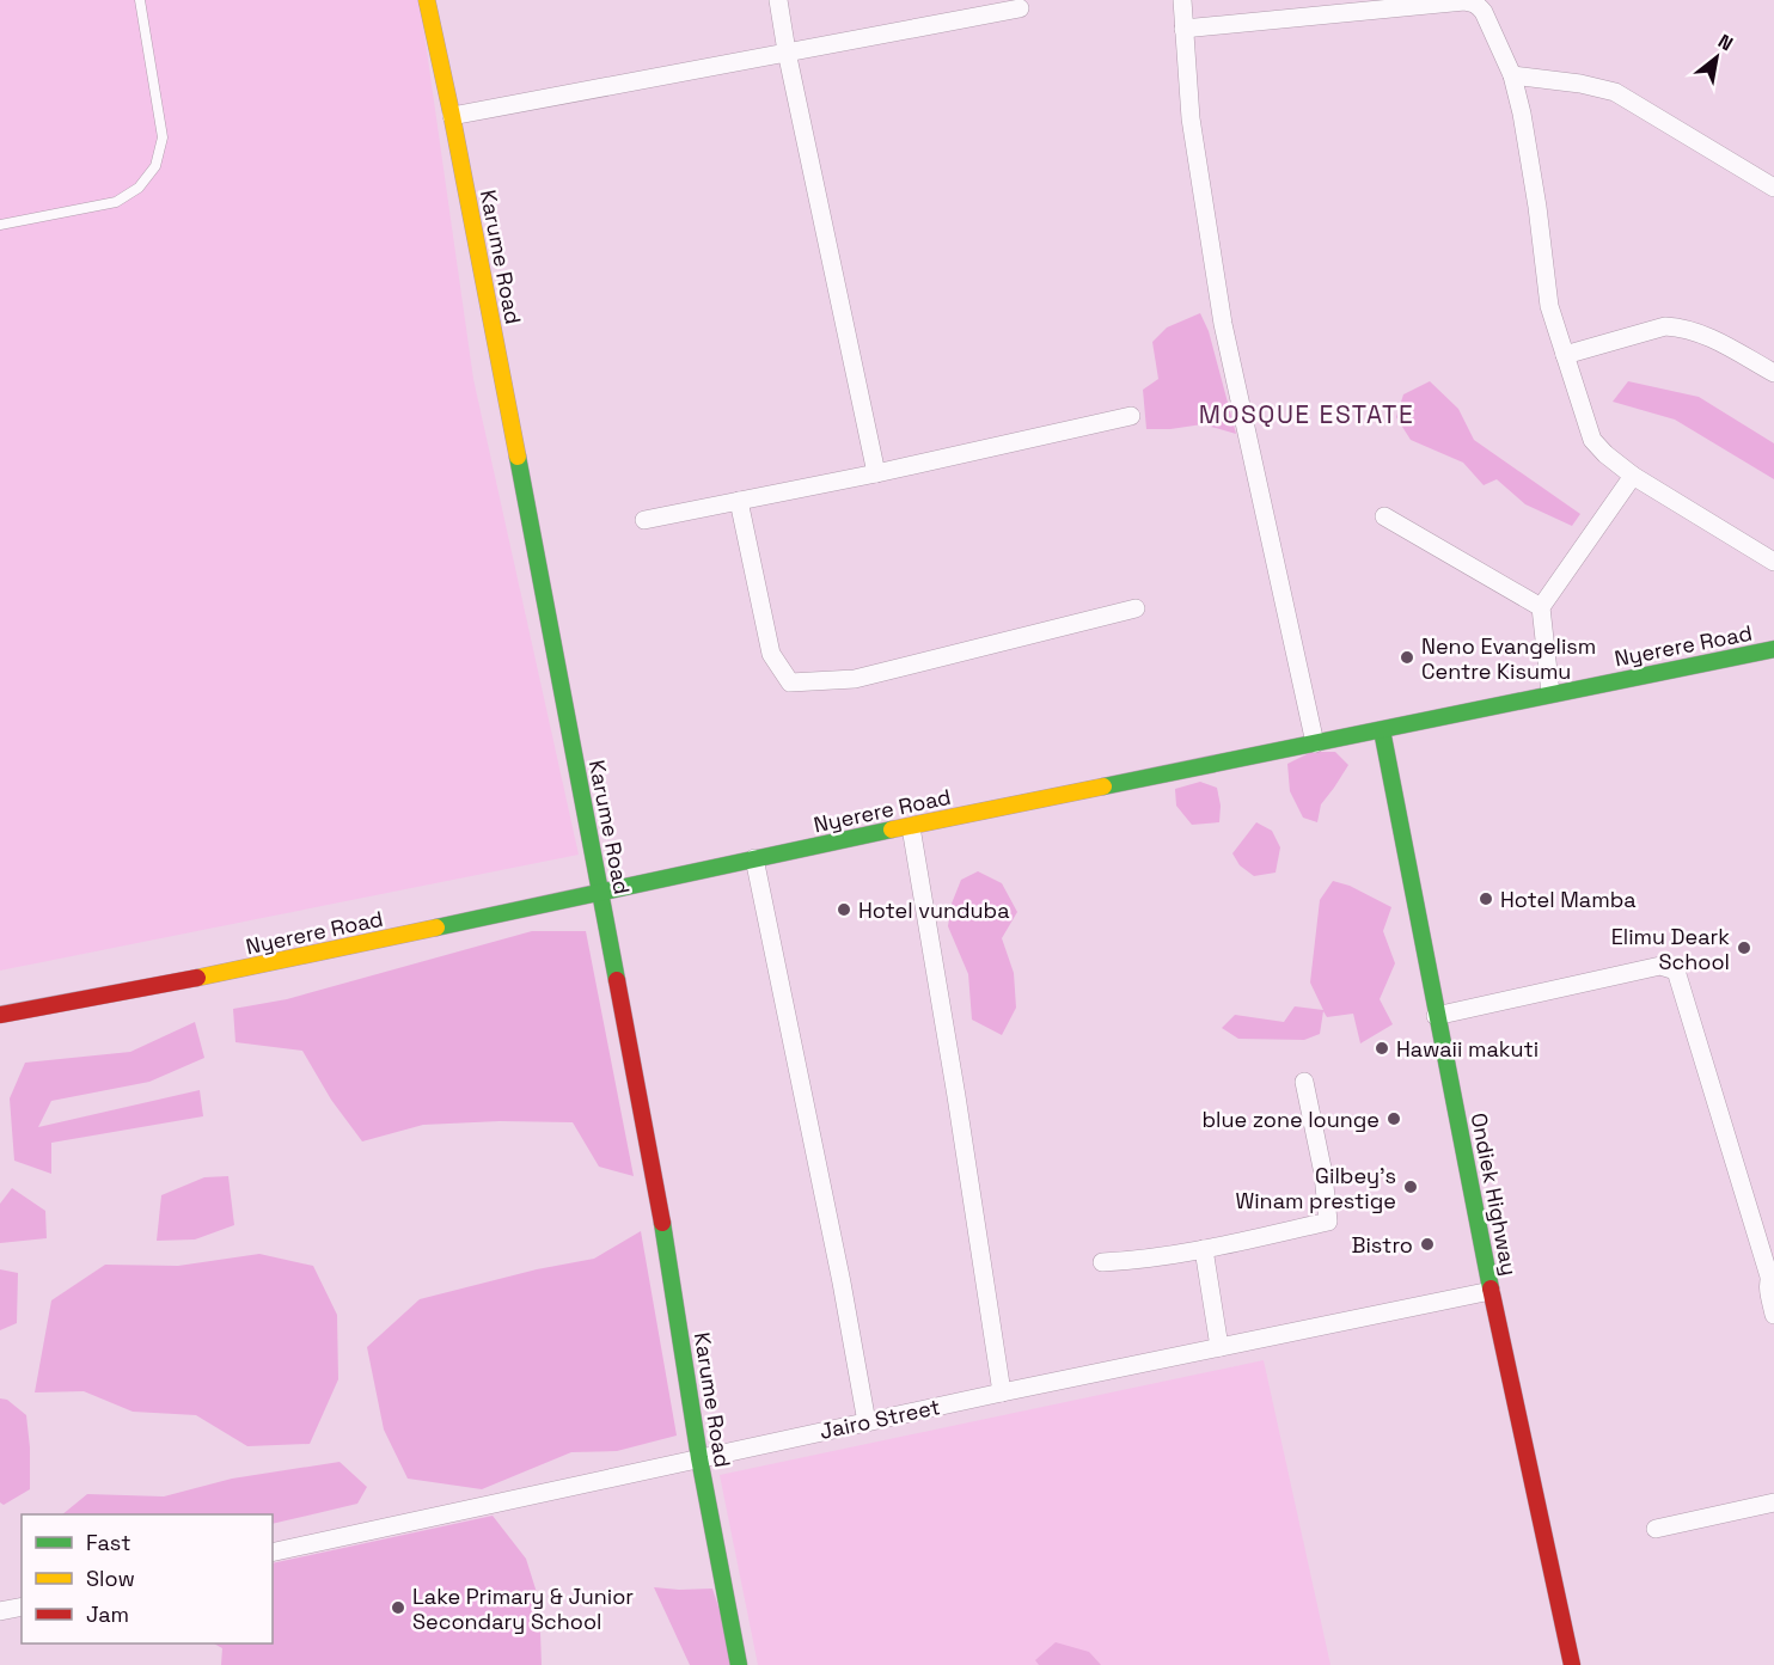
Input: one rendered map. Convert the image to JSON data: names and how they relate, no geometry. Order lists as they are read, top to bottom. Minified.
{"streets":{"main road":["Karume Road","Nyerere Road","Ondiek Highway"],"street":["Jairo Street"]},"crossings":[["Karume Road","Nyerere Road"],["Karume Road","Jairo Street"],["Nyerere Road","Ondiek Highway"],["Ondiek Highway","Jairo Street"]],"districts":["MOSQUE ESTATE"],"places":["Neno Evangelism Centre Kisumu","Hotel Mamba","Hotel vunduba","Elimu Deark School","Hawaii makuti","blue zone lounge","Gilbey's Winam prestige","Bistro","Lake Primary & Junior Secondary School"],"legend":["Fast","Slow","Jam"],"north":"top right"}
